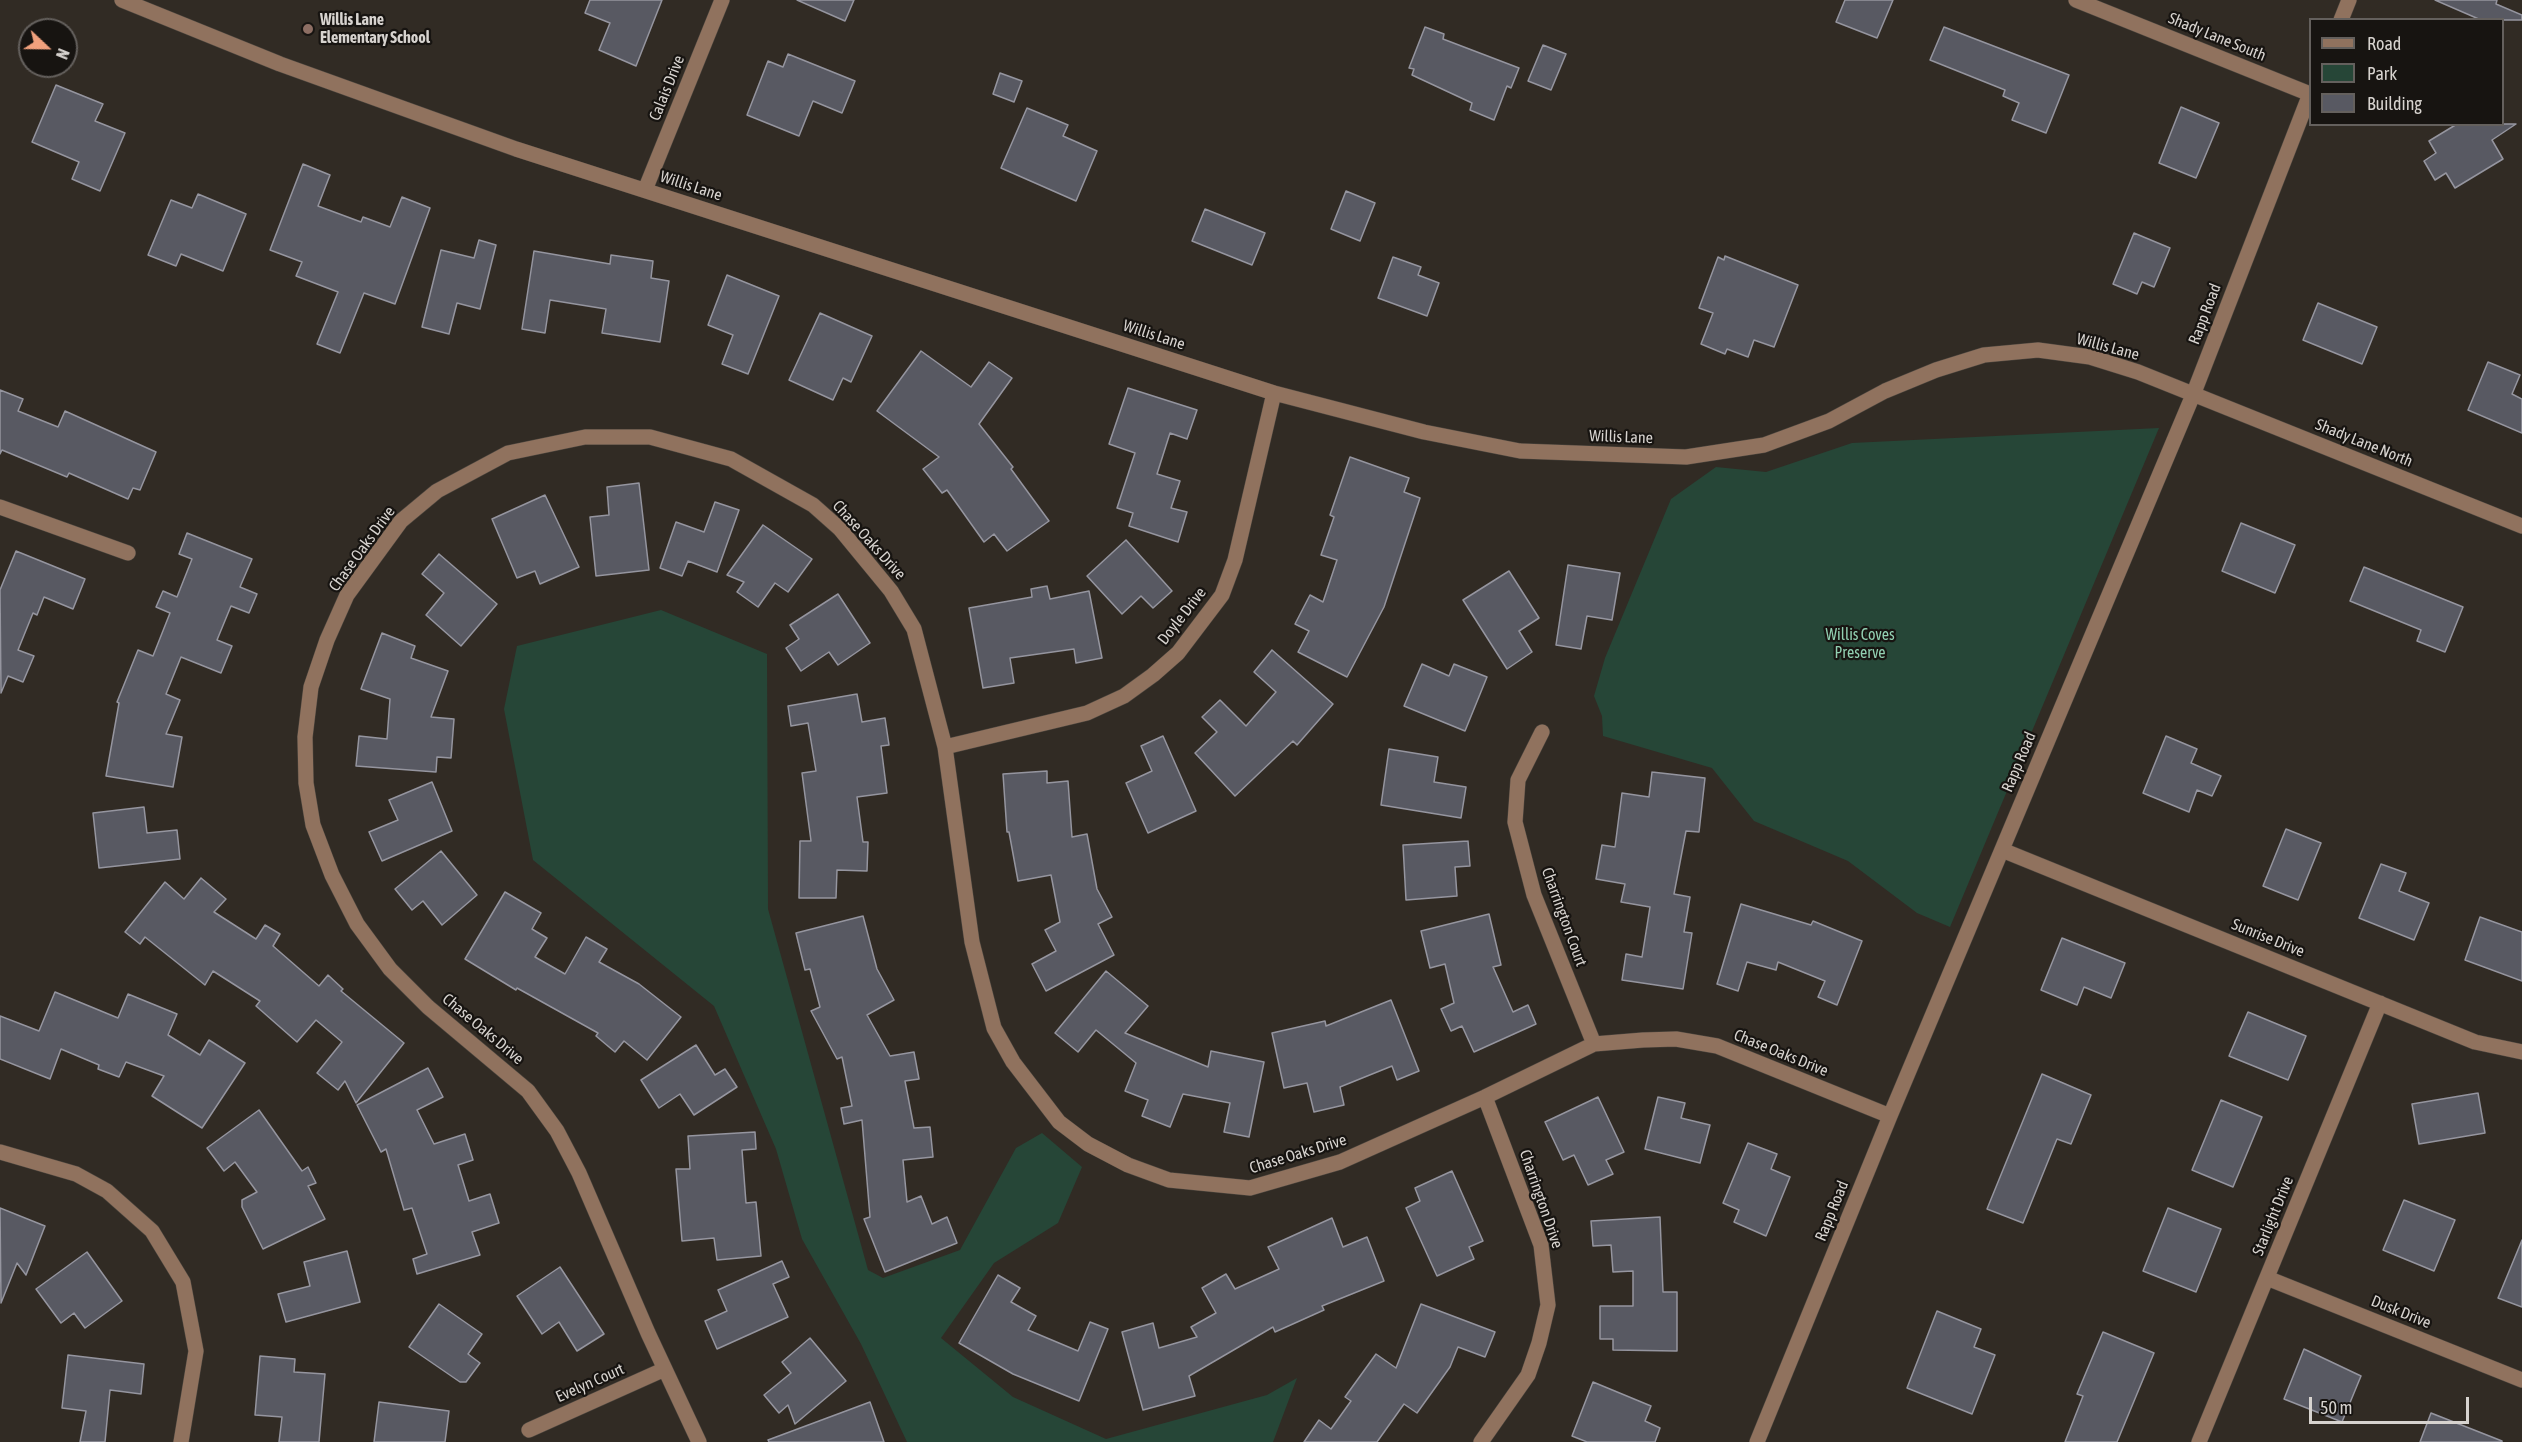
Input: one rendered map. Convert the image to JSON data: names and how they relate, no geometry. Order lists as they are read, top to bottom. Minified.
{"streets":{"street":["Shady Lane South","Calais Drive","Willis Lane","Rapp Road","Shady Lane North","Chase Oaks Drive","Doyle Drive","Charrington Court","Sunrise Drive","Charrington Drive","Starlight Drive","Dusk Drive","Evelyn Court"]},"crossings":[["Calais Drive","Willis Lane"],["Willis Lane","Rapp Road"],["Willis Lane","Shady Lane North"],["Willis Lane","Doyle Drive"],["Rapp Road","Shady Lane North"],["Rapp Road","Chase Oaks Drive"],["Rapp Road","Sunrise Drive"],["Chase Oaks Drive","Doyle Drive"],["Chase Oaks Drive","Charrington Court"],["Chase Oaks Drive","Charrington Drive"],["Chase Oaks Drive","Evelyn Court"],["Sunrise Drive","Starlight Drive"],["Starlight Drive","Dusk Drive"]],"parks":["Willis Coves Preserve"],"places":["Willis Lane Elementary School"],"legend":["Road","Park","Building"],"scale_bar":"50 m","north":"right"}
